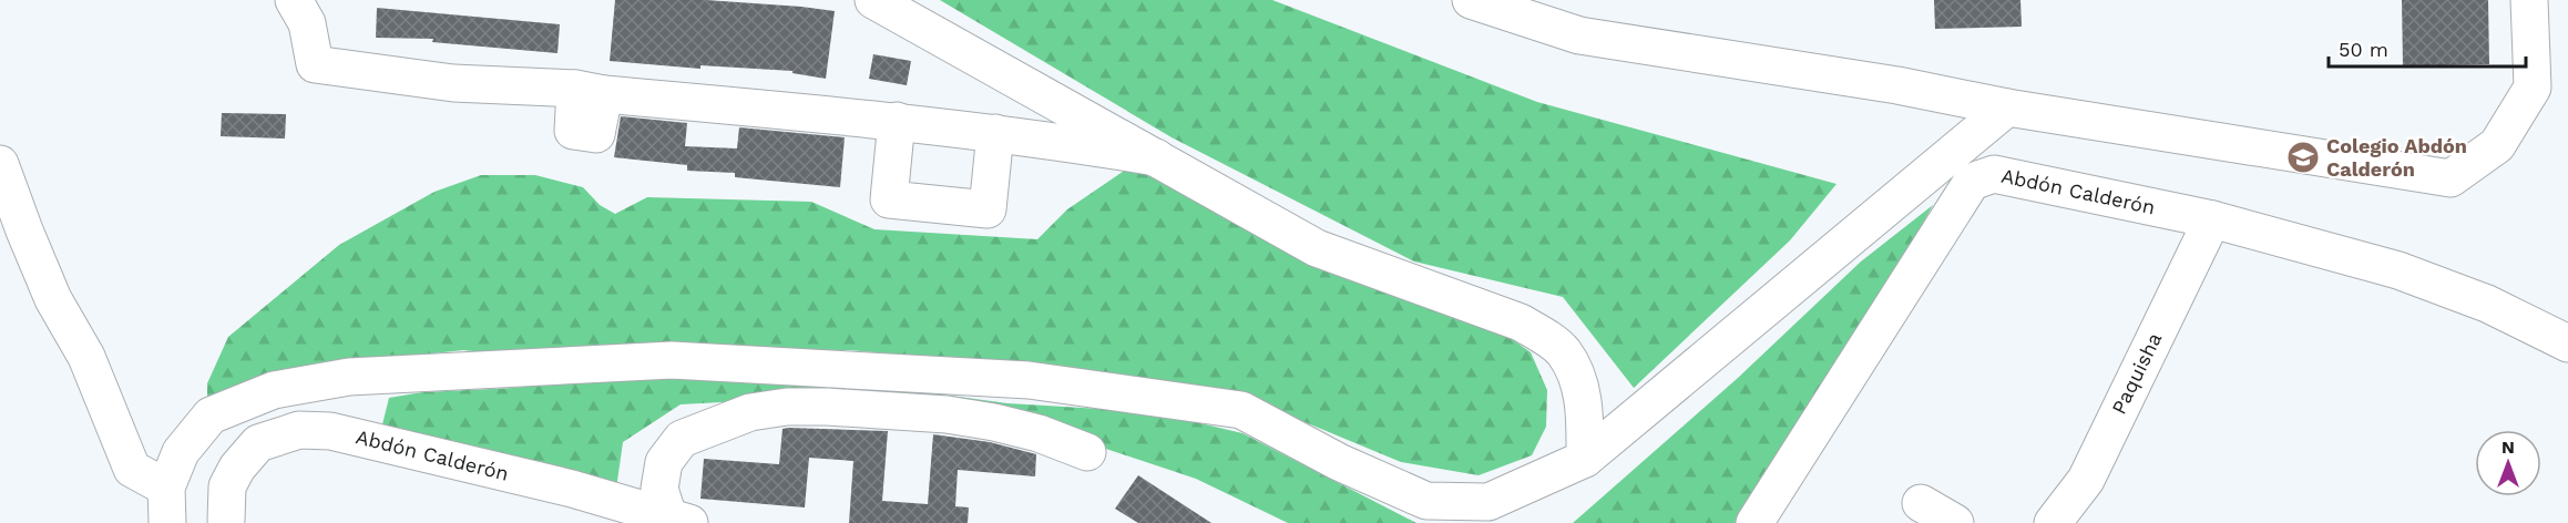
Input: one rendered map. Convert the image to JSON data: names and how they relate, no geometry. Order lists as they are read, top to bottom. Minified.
{"streets":{"street":["Abdón Calderón","Paquisha"]},"crossings":[["Abdón Calderón","Paquisha"]],"places":{"school or university":["Colegio Abdón Calderón"]},"scale_bar":"50 m","north":"top"}
